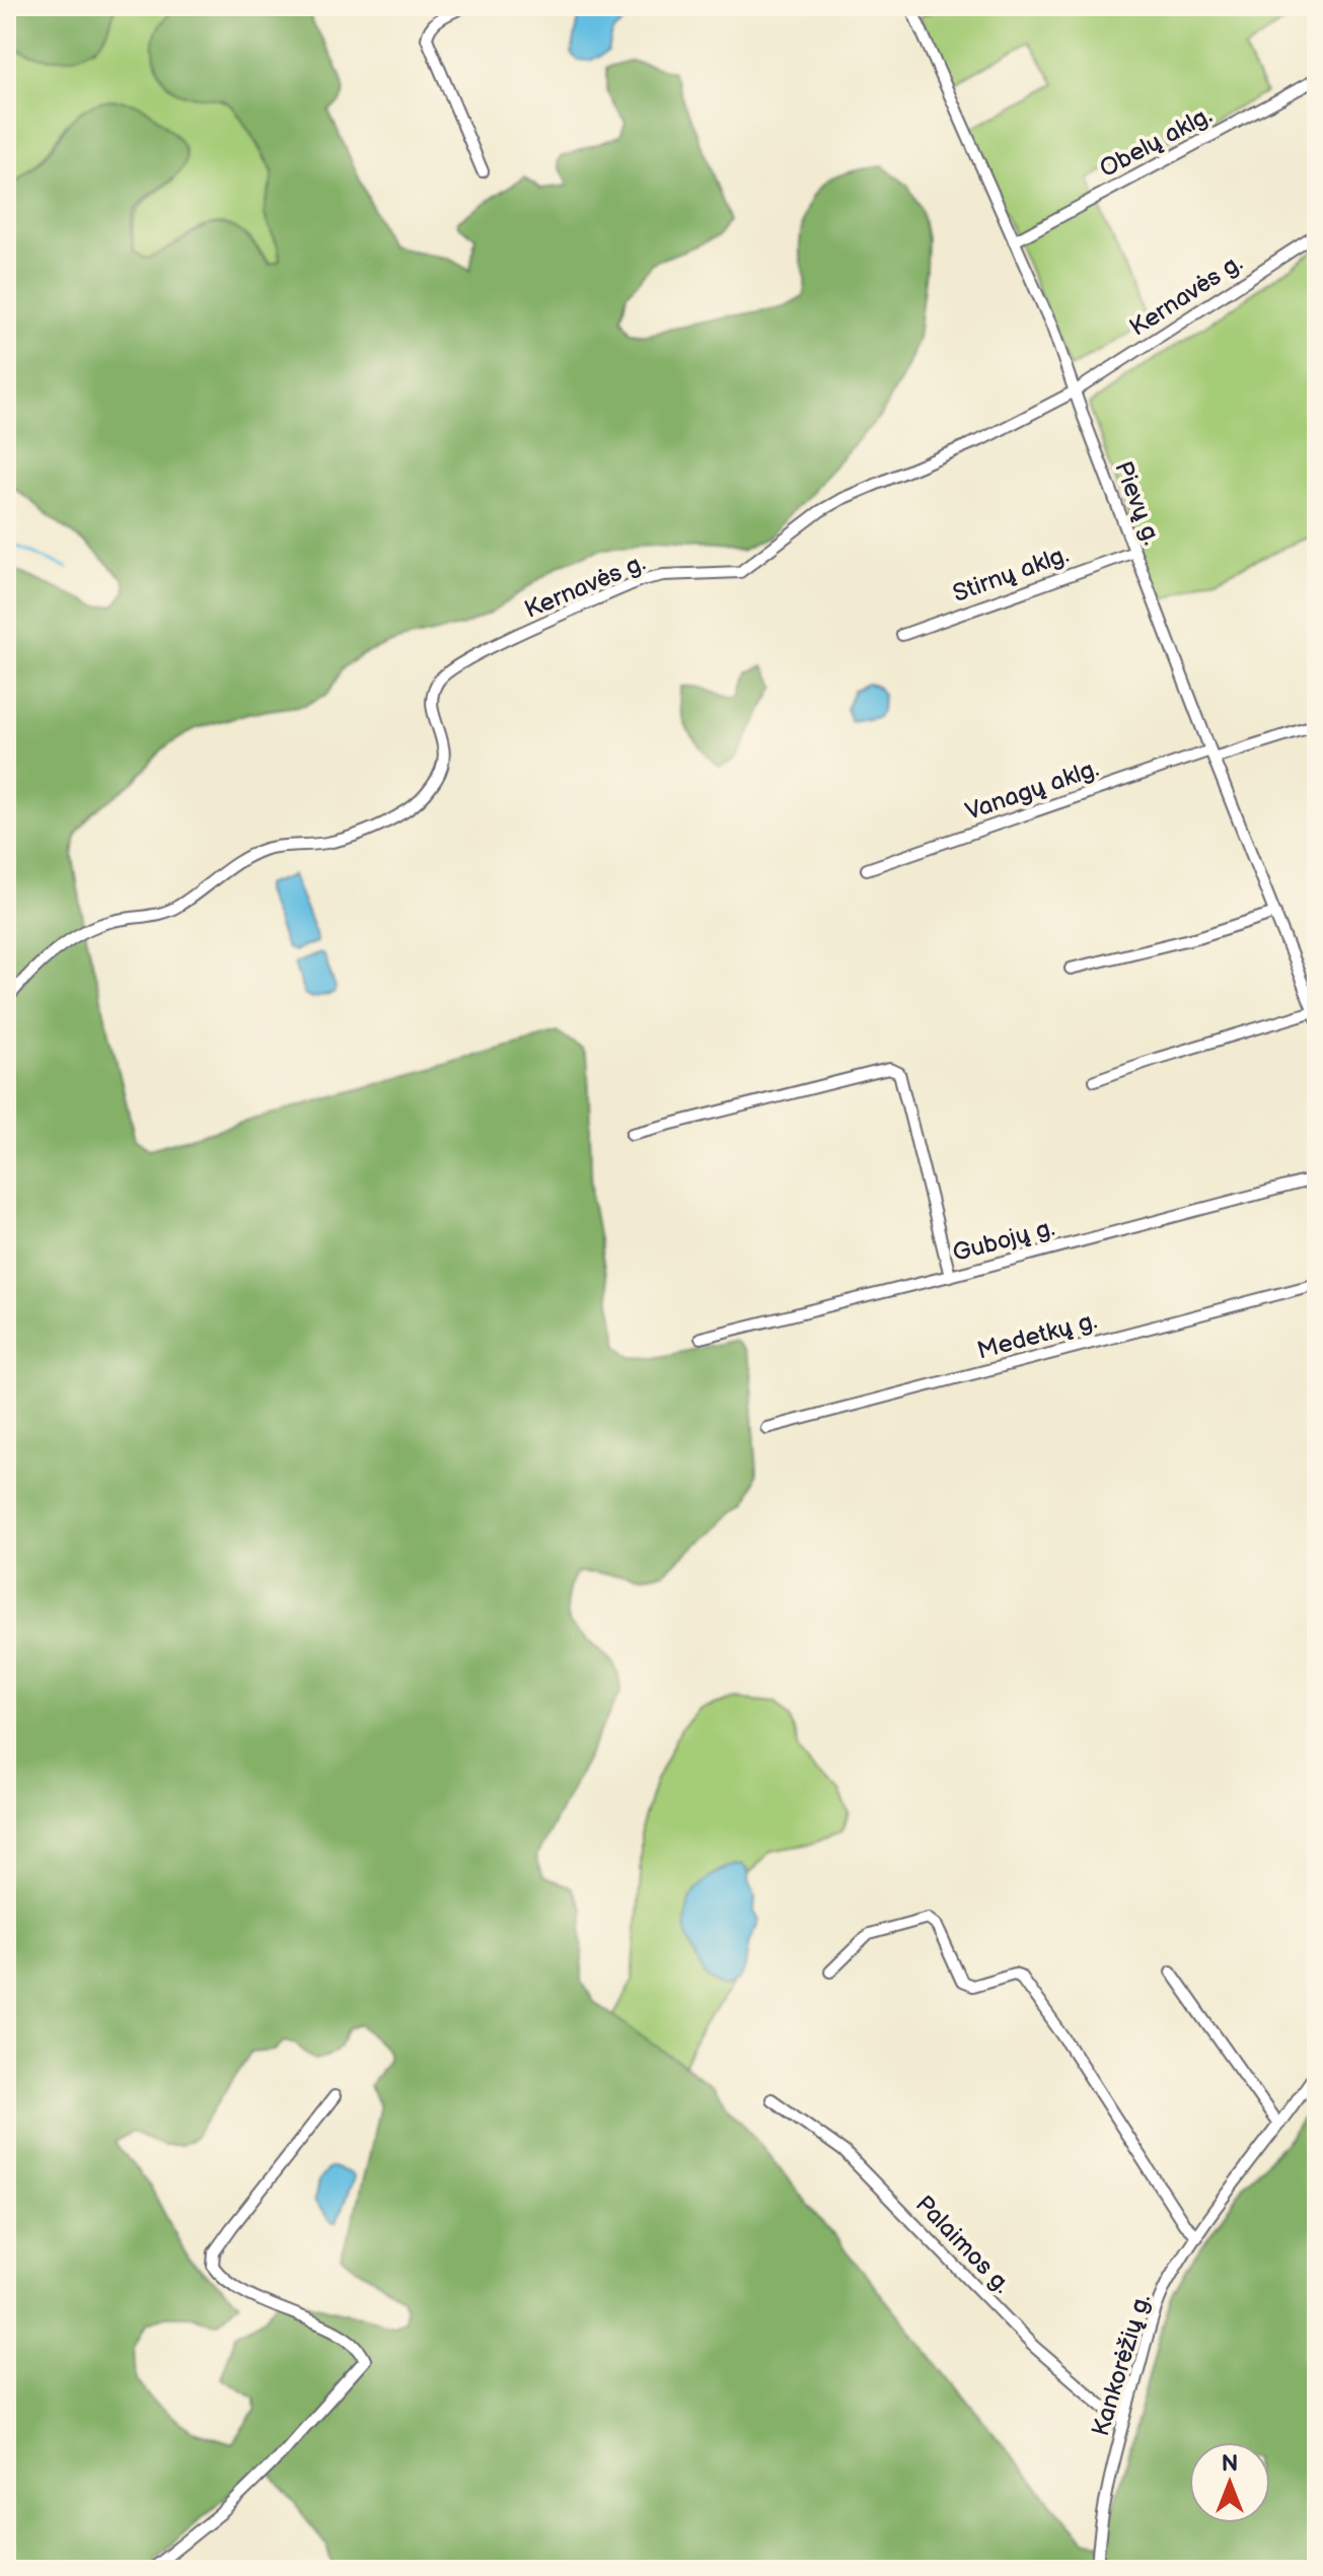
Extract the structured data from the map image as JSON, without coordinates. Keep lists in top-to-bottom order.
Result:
{
  "streets": {
    "street": [
      "Obelų aklg.",
      "Kernavės g.",
      "Pievų g.",
      "Stirnų aklg.",
      "Vanagų aklg.",
      "Gubojų g.",
      "Medetkų g.",
      "Palaimos g.",
      "Kankorėžių g."
    ]
  },
  "crossings": [
    ["Obelų aklg.", "Pievų g."],
    ["Kernavės g.", "Pievų g."],
    ["Pievų g.", "Stirnų aklg."],
    ["Pievų g.", "Vanagų aklg."],
    ["Palaimos g.", "Kankorėžių g."]
  ],
  "north": "top"
}
